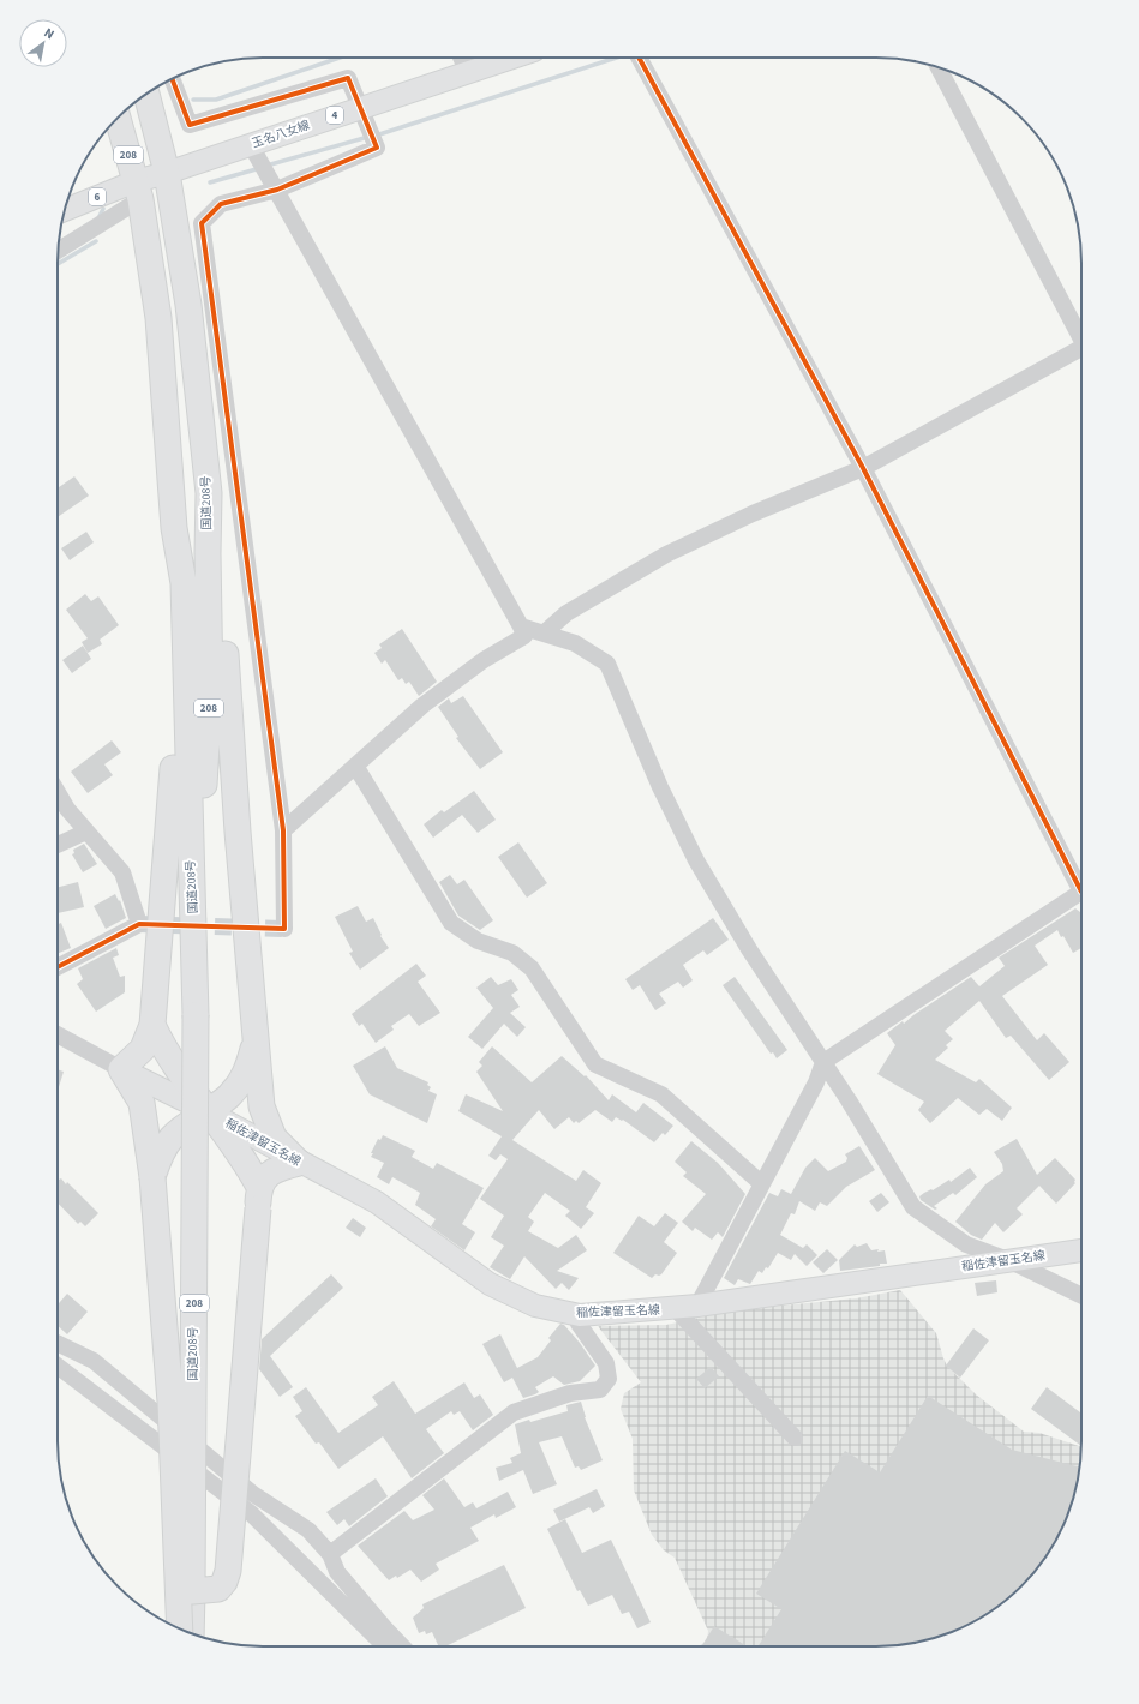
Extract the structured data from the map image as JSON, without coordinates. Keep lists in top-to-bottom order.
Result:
{
  "streets": {
    "highway": ["208", "国道208号"],
    "main road": [
      "4",
      "玉名八女線",
      "6",
      "稲佐津留玉名線"
    ]
  },
  "crossings": [
    ["玉名八女線", "6"],
    ["玉名八女線", "国道208号"],
    ["6", "国道208号"]
  ],
  "north": "top right"
}
